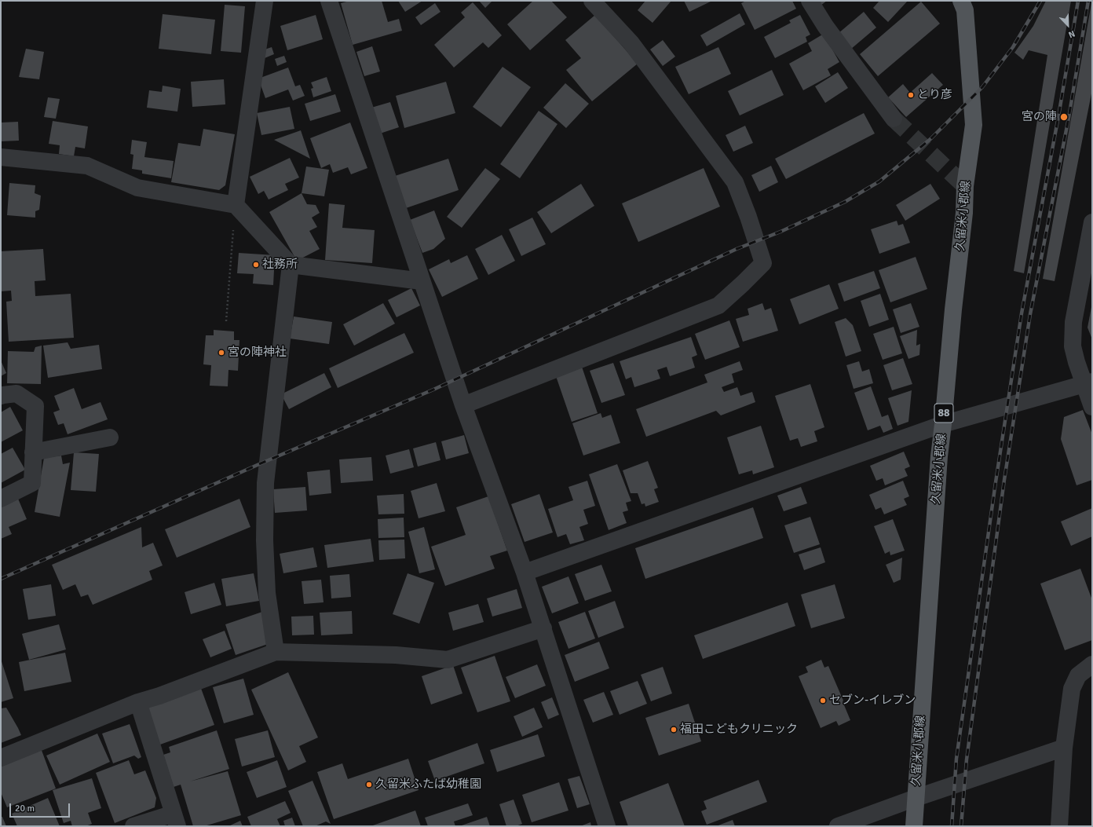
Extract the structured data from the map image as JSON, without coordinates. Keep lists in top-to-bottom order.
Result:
{
  "streets": {
    "main road": ["久留米小郡線", "88"]
  },
  "places": [
    "とり彦",
    "宮の陣",
    "社務所",
    "宮の陣神社",
    "セブン-イレブン",
    "福田こどもクリニック",
    "久留米ふたば幼稚園"
  ],
  "scale_bar": "20 m",
  "north": "bottom right"
}
